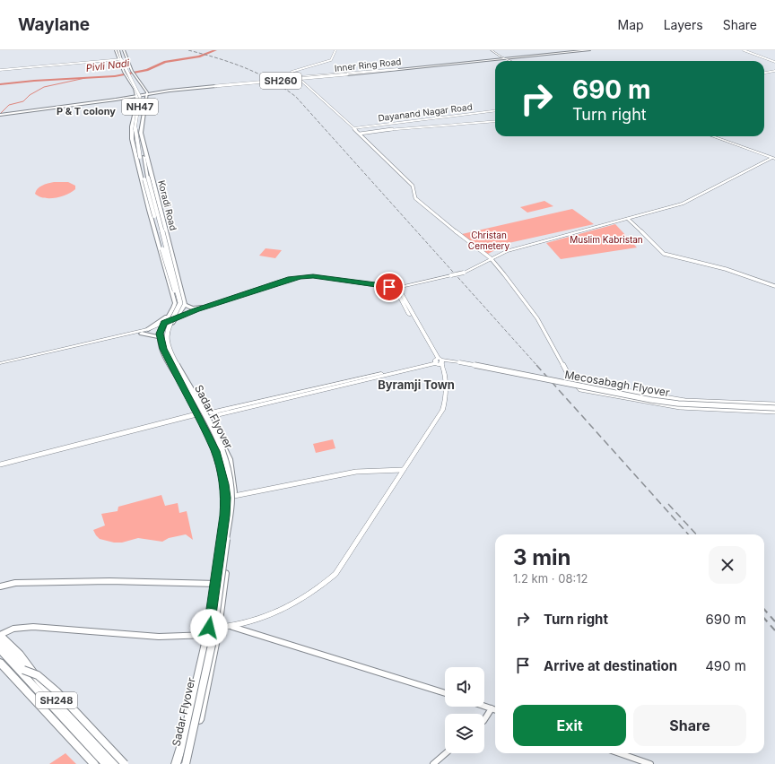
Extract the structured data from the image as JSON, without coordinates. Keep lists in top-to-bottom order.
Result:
{
  "streets": {
    "main road": [
      "Inner Ring Road",
      "SH260",
      "NH47",
      "Koradi Road",
      "Mecosabagh Flyover",
      "Sadar Flyover",
      "SH248"
    ],
    "street": ["Dayanand Nagar Road"]
  },
  "crossings": [
    ["Inner Ring Road", "SH260"],
    ["Inner Ring Road", "Koradi Road"],
    ["SH260", "Koradi Road"],
    ["NH47", "Koradi Road"],
    ["NH47", "Mecosabagh Flyover"],
    ["NH47", "Sadar Flyover"],
    ["Koradi Road", "Sadar Flyover"]
  ],
  "districts": ["P & T colony", "Byramji Town"],
  "water": ["Pivli Nadi"],
  "parks": ["Christan Cemetery", "Muslim Kabristan"],
  "page": {
    "header": "Waylane",
    "nav": ["Map", "Layers", "Share"],
    "turn": ["690 m", "Turn right"],
    "heading": ["3 min", "1.2 km · 08:12"],
    "list": [
      {
        "name": "Turn right",
        "value": "690 m"
      },
      {
        "name": "Arrive at destination",
        "value": "490 m"
      }
    ],
    "buttons": ["Exit", "Share"]
  }
}
